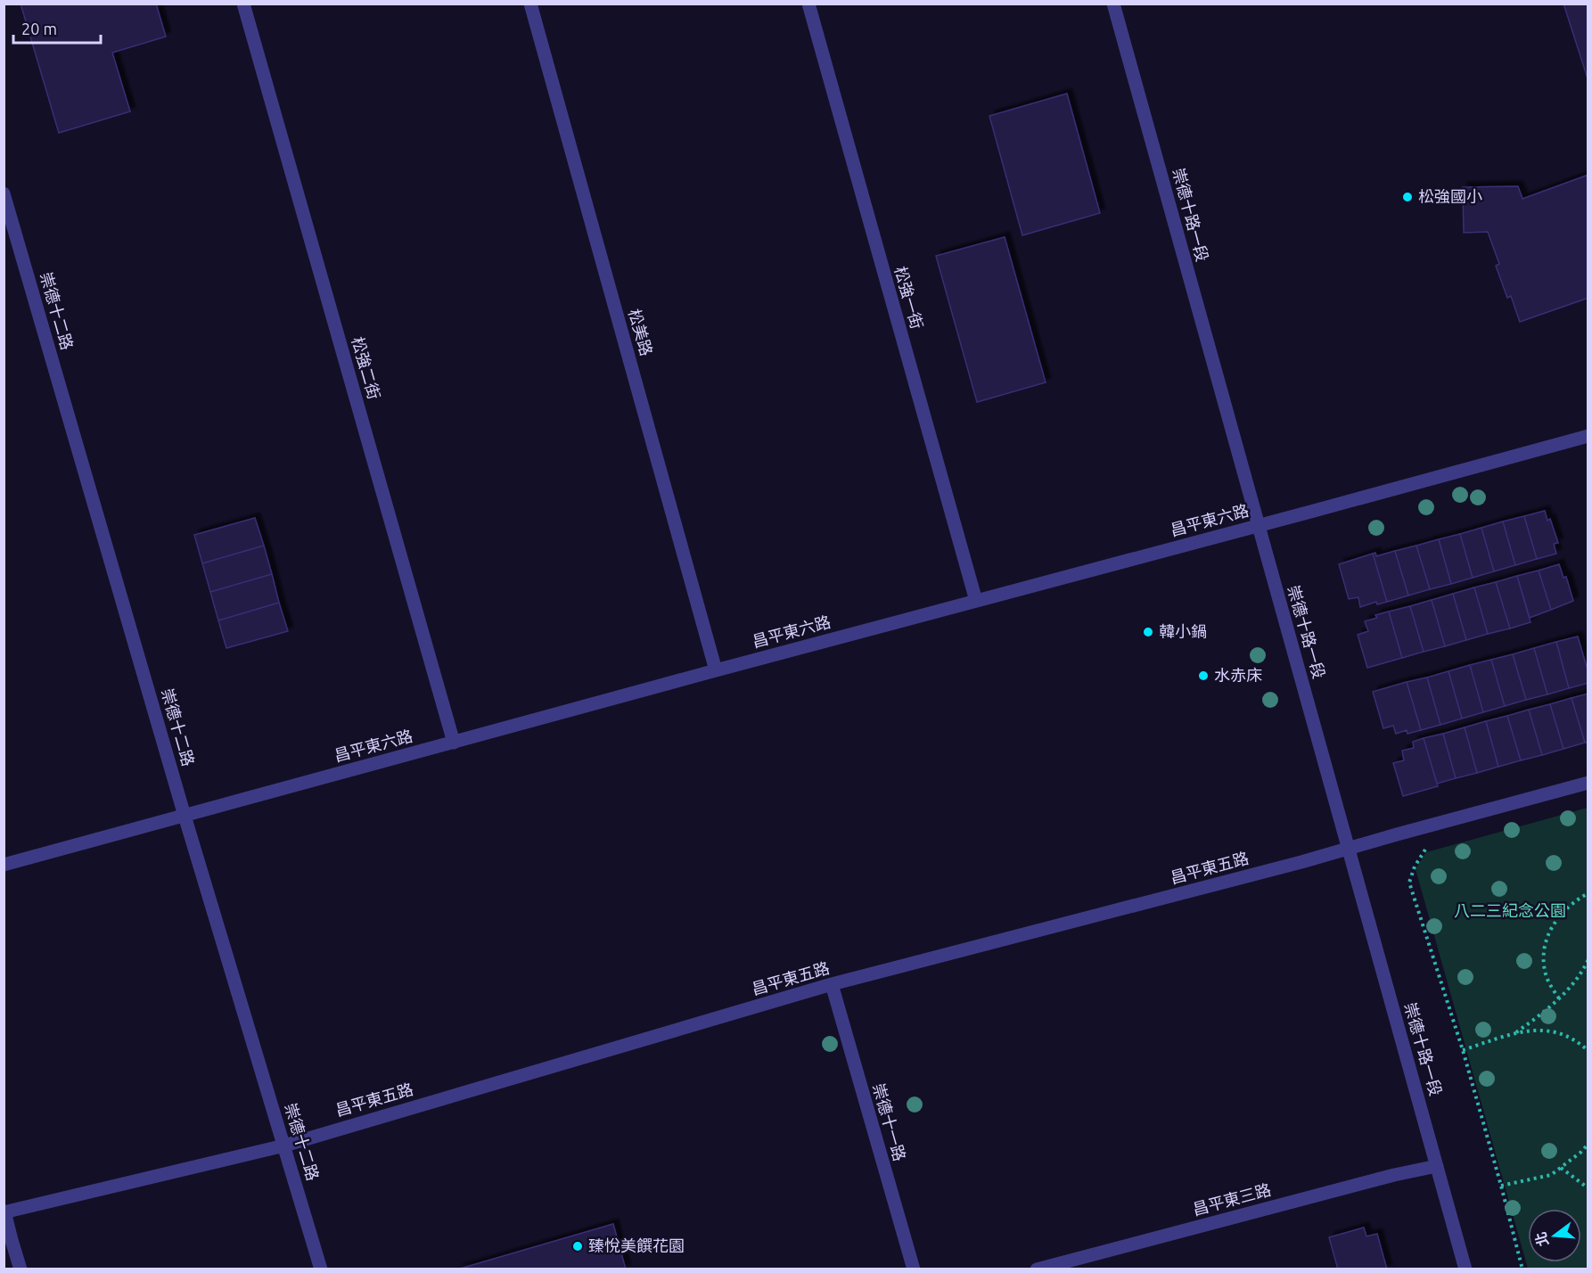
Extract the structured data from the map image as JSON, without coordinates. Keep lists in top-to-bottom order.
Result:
{
  "streets": {
    "street": [
      "崇德十路一段",
      "松強一街",
      "崇德十二路",
      "松美路",
      "松強二街",
      "昌平東六路",
      "昌平東五路",
      "崇德十一路",
      "昌平東三路"
    ]
  },
  "crossings": [
    ["崇德十路一段", "昌平東六路"],
    ["崇德十路一段", "昌平東五路"],
    ["崇德十路一段", "昌平東三路"],
    ["松強一街", "昌平東六路"],
    ["崇德十二路", "昌平東六路"],
    ["崇德十二路", "昌平東五路"],
    ["松美路", "昌平東六路"],
    ["松強二街", "昌平東六路"],
    ["昌平東五路", "崇德十一路"]
  ],
  "parks": ["八二三紀念公園"],
  "places": [
    "松強國小",
    "韓小鍋",
    "水赤床",
    "臻悅美饌花園"
  ],
  "scale_bar": "20 m",
  "north": "left"
}
